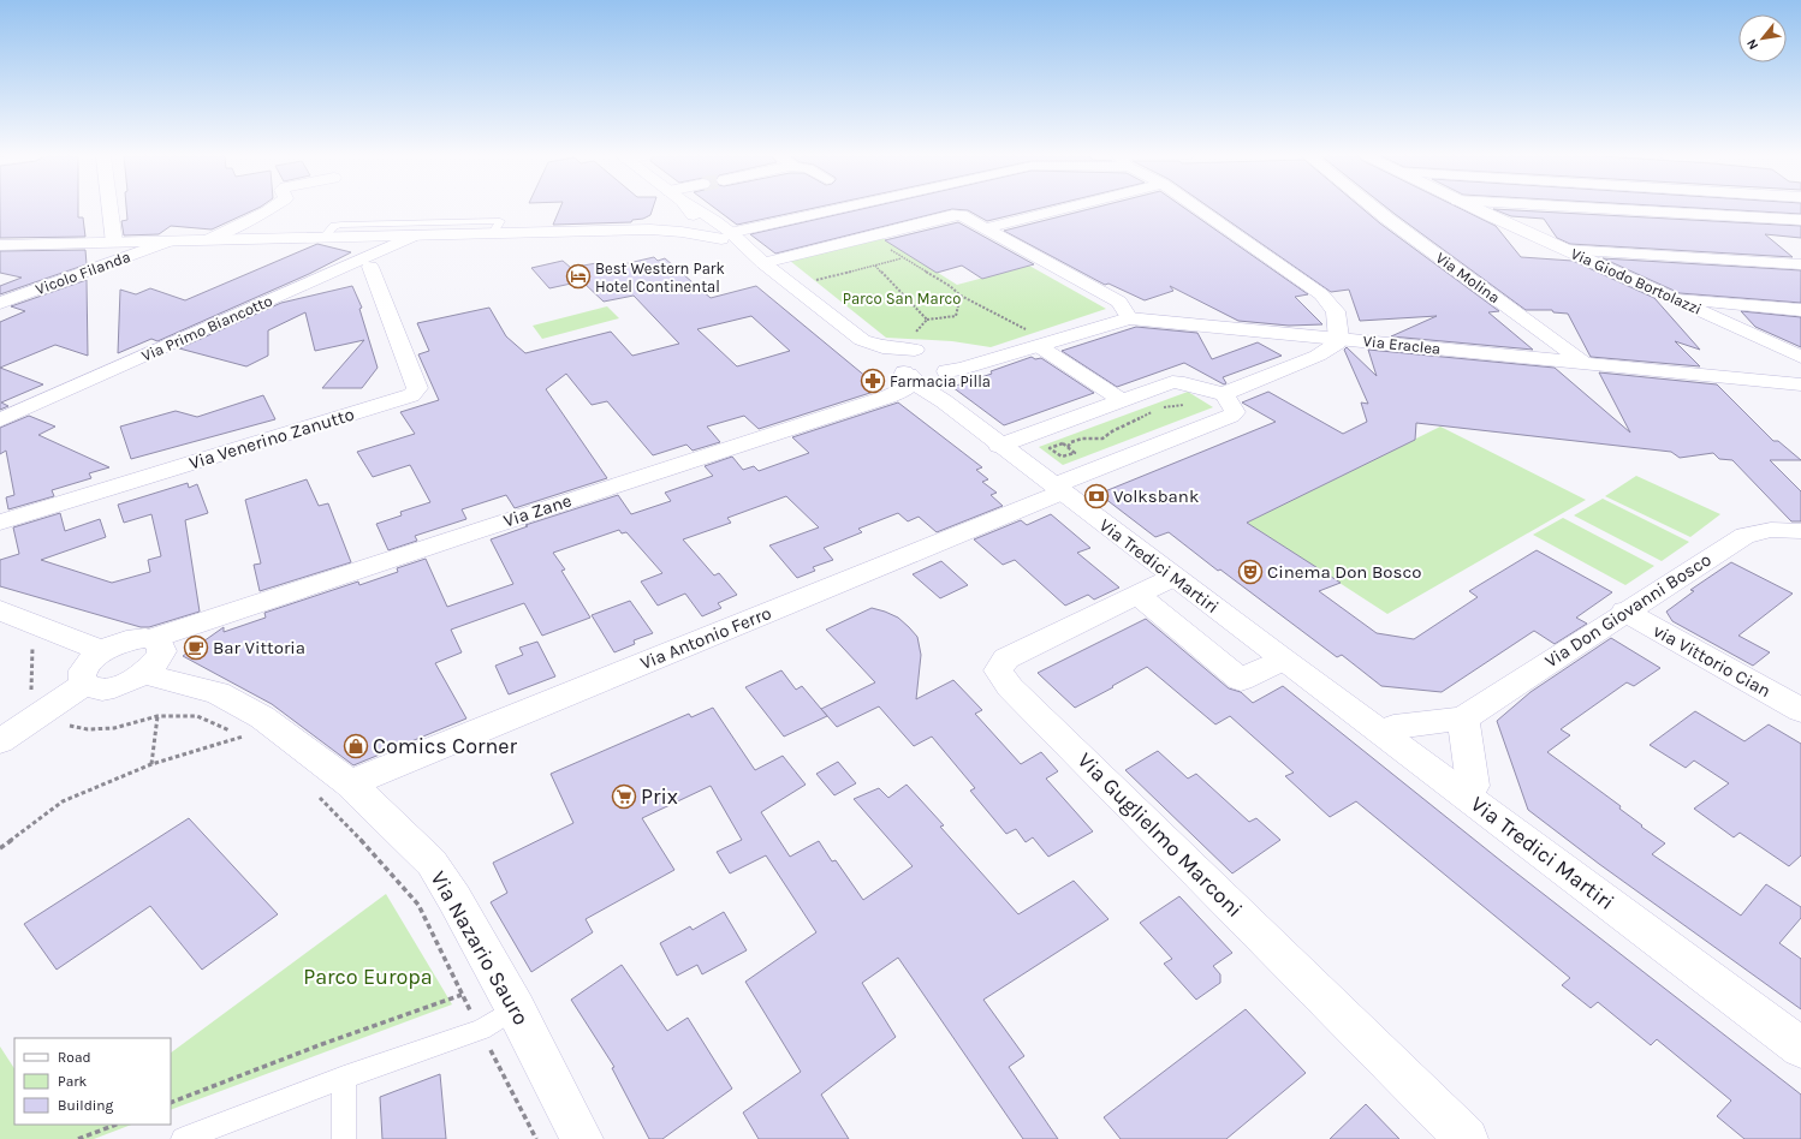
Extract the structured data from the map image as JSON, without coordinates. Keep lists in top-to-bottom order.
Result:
{
  "streets": {
    "street": [
      "Vicolo Filanda",
      "Via Molina",
      "Via Giodo Bortolazzi",
      "Via Primo Biancotto",
      "Via Eraclea",
      "Via Venerino Zanutto",
      "Via Zane",
      "Via Tredici Martiri",
      "Via Don Giovanni Bosco",
      "Via Antonio Ferro",
      "via Vittorio Cian",
      "Via Guglielmo Marconi",
      "Via Nazario Sauro"
    ]
  },
  "crossings": [
    ["Via Molina", "Via Eraclea"],
    ["Via Eraclea", "Via Tredici Martiri"],
    ["Via Zane", "Via Tredici Martiri"],
    ["Via Tredici Martiri", "Via Don Giovanni Bosco"],
    ["Via Tredici Martiri", "Via Antonio Ferro"],
    ["Via Tredici Martiri", "Via Guglielmo Marconi"],
    ["Via Don Giovanni Bosco", "via Vittorio Cian"],
    ["Via Antonio Ferro", "Via Nazario Sauro"]
  ],
  "parks": ["Parco San Marco", "Parco Europa"],
  "places": {
    "hotel": ["Best Western Park Hotel Continental"],
    "pharmacy": ["Farmacia Pilla"],
    "bank": ["Volksbank"],
    "theatre": ["Cinema Don Bosco"],
    "cafe": ["Bar Vittoria"],
    "shop": ["Comics Corner"],
    "supermarket": ["Prix"]
  },
  "legend": ["Road", "Park", "Building"],
  "north": "bottom left"
}
